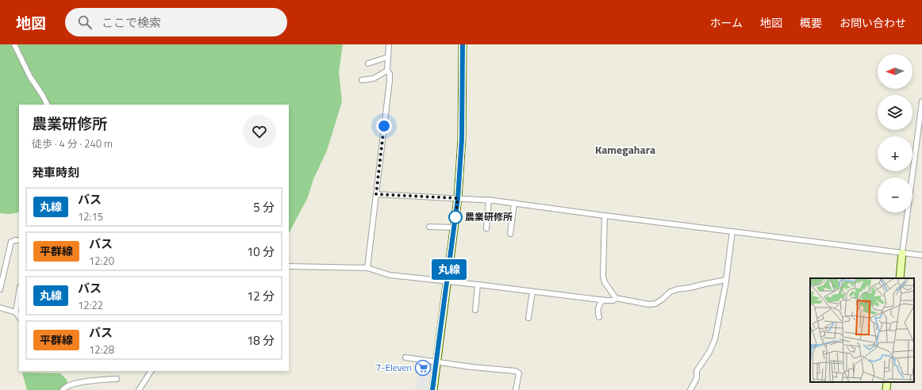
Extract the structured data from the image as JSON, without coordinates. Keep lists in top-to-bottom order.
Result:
{
  "districts": ["Kamegahara"],
  "places": {
    "other": ["農業研修所"],
    "supermarket": ["7-Eleven"]
  },
  "lines": ["bus line 丸線"],
  "north": "left",
  "page": {
    "header": "地図",
    "search": "ここで検索",
    "nav": [
      "ホーム",
      "地図",
      "概要",
      "お問い合わせ"
    ],
    "on_map": "丸線",
    "map_buttons": ["+", "−"],
    "heading": [
      ["農業研修所", "徒歩 · 4 分 · 240 m"],
      "発車時刻"
    ],
    "list": [
      {
        "mark": "丸線",
        "name": "バス",
        "note": "12:15",
        "value": "5 分"
      },
      {
        "mark": "平群線",
        "name": "バス",
        "note": "12:20",
        "value": "10 分"
      },
      {
        "mark": "丸線",
        "name": "バス",
        "note": "12:22",
        "value": "12 分"
      },
      {
        "mark": "平群線",
        "name": "バス",
        "note": "12:28",
        "value": "18 分"
      }
    ]
  }
}
